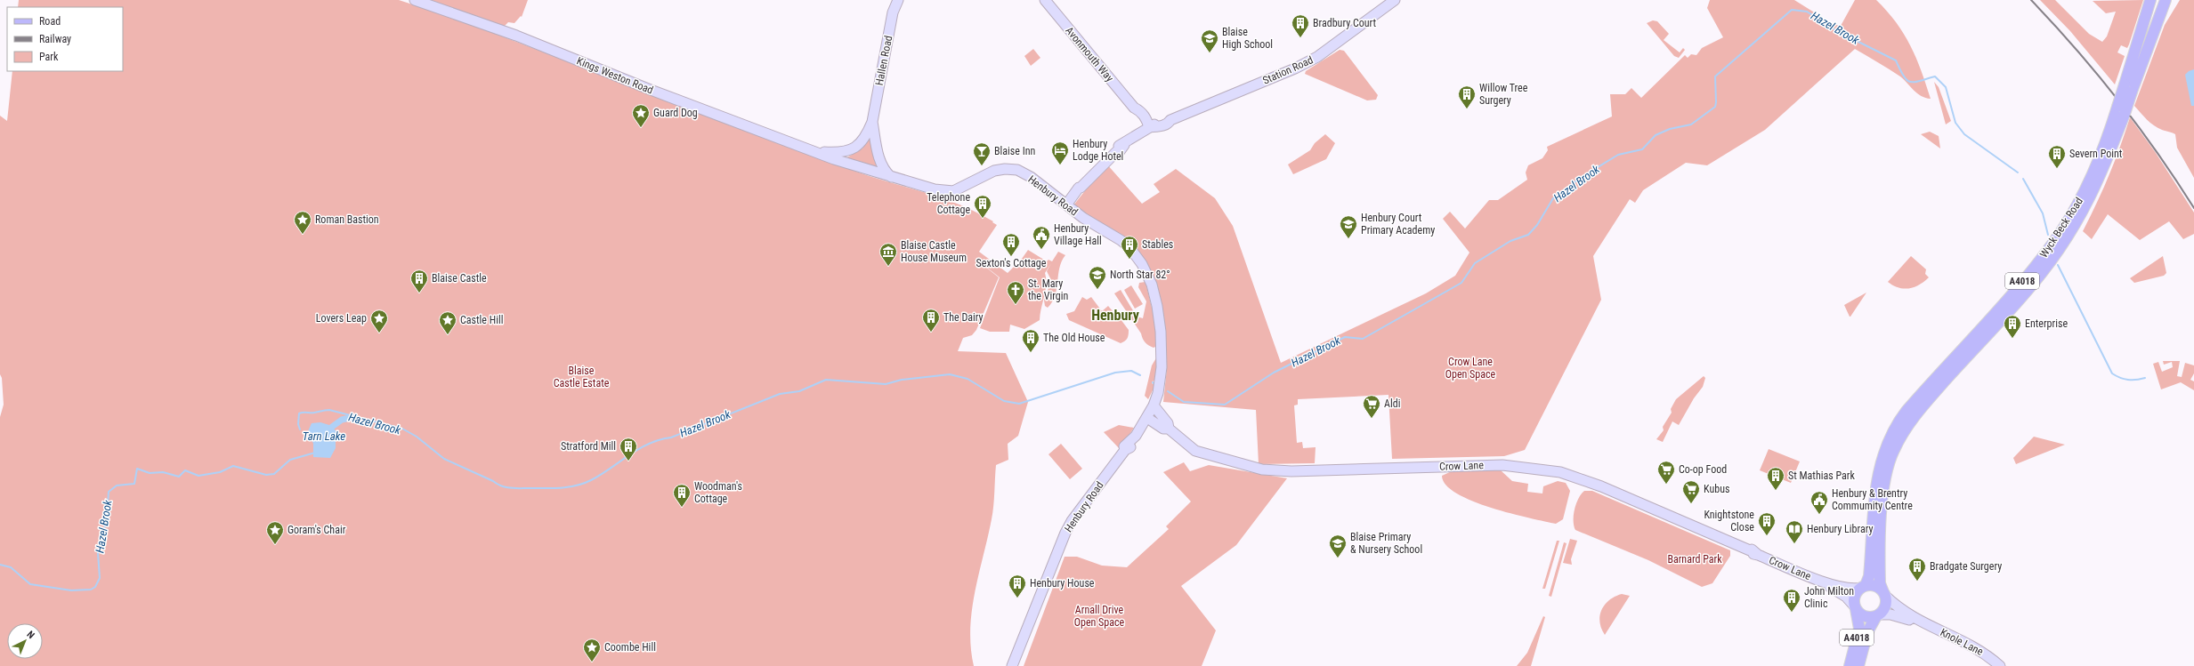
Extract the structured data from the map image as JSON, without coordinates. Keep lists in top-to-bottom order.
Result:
{
  "streets": {
    "main road": [
      "Avonmouth Way",
      "Hallen Road",
      "Station Road",
      "Kings Weston Road",
      "Henbury Road",
      "Wyck Beck Road",
      "A4018",
      "Crow Lane",
      "Knole Lane"
    ]
  },
  "crossings": [
    ["Avonmouth Way", "Station Road"],
    ["Hallen Road", "Kings Weston Road"],
    ["Hallen Road", "Henbury Road"],
    ["Station Road", "Henbury Road"],
    ["Kings Weston Road", "Henbury Road"],
    ["Henbury Road", "Crow Lane"],
    ["Wyck Beck Road", "A4018"],
    ["Wyck Beck Road", "Crow Lane"],
    ["Wyck Beck Road", "Knole Lane"],
    ["A4018", "Crow Lane"],
    ["A4018", "Knole Lane"],
    ["Crow Lane", "Knole Lane"]
  ],
  "districts": ["Henbury"],
  "water": ["Hazel Brook", "Tarn Lake"],
  "parks": [
    "Crow Lane Open Space",
    "Blaise Castle Estate",
    "Barnard Park",
    "Arnall Drive Open Space"
  ],
  "places": {
    "building": [
      "Bradbury Court",
      "Willow Tree Surgery",
      "Severn Point",
      "Telephone Cottage",
      "Sexton's Cottage",
      "Stables",
      "Blaise Castle",
      "The Dairy",
      "Enterprise",
      "The Old House",
      "Stratford Mill",
      "St Mathias Park",
      "Woodman's Cottage",
      "Knightstone Close",
      "Bradgate Surgery",
      "Henbury House",
      "John Milton Clinic"
    ],
    "school or university": [
      "Blaise High School",
      "Henbury Court Primary Academy",
      "North Star 82°",
      "Blaise Primary & Nursery School"
    ],
    "place": [
      "Guard Dog",
      "Roman Bastion",
      "Lovers Leap",
      "Castle Hill",
      "Goram's Chair",
      "Coombe Hill"
    ],
    "hotel": ["Henbury Lodge Hotel"],
    "bar": ["Blaise Inn"],
    "public building": ["Henbury Village Hall", "Henbury & Brentry Commumity Centre"],
    "museum": ["Blaise Castle House Museum"],
    "church": ["St. Mary the Virgin"],
    "supermarket": ["Aldi", "Co-op Food", "Kubus"],
    "library": ["Henbury Library"]
  },
  "legend": ["Road", "Railway", "Park"],
  "north": "top right"
}
